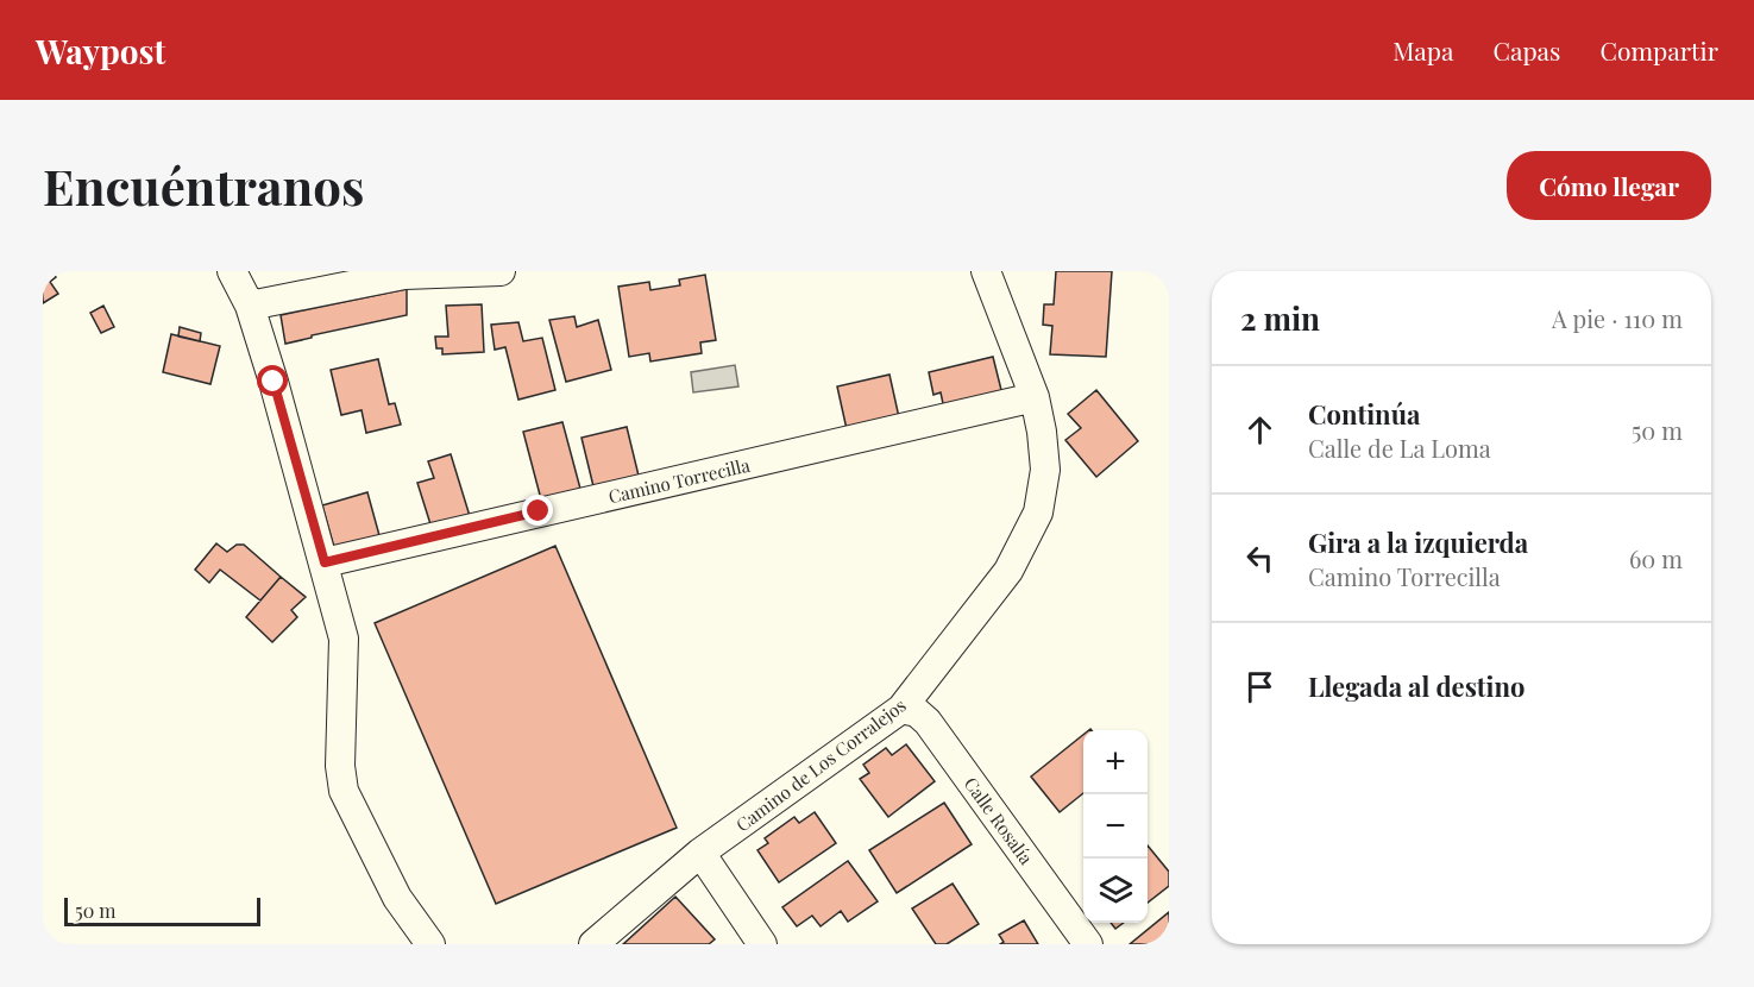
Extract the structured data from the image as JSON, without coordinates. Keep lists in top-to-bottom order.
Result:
{
  "streets": {
    "street": ["Camino Torrecilla", "Camino de Los Corralejos", "Calle Rosalía"]
  },
  "crossings": [
    ["Camino Torrecilla", "Camino de Los Corralejos"],
    ["Camino de Los Corralejos", "Calle Rosalía"]
  ],
  "scale_bar": "50 m",
  "page": {
    "header": "Waypost",
    "nav": ["Mapa", "Capas", "Compartir"],
    "buttons": "Cómo llegar",
    "title": "Encuéntranos",
    "heading": ["2 min", "A pie · 110 m"],
    "list": [
      ["Continúa", "Calle de La Loma", "50 m"],
      ["Gira a la izquierda", "Camino Torrecilla", "60 m"],
      "Llegada al destino"
    ],
    "map_buttons": ["+", "−"],
    "scale": "50 m"
  }
}
